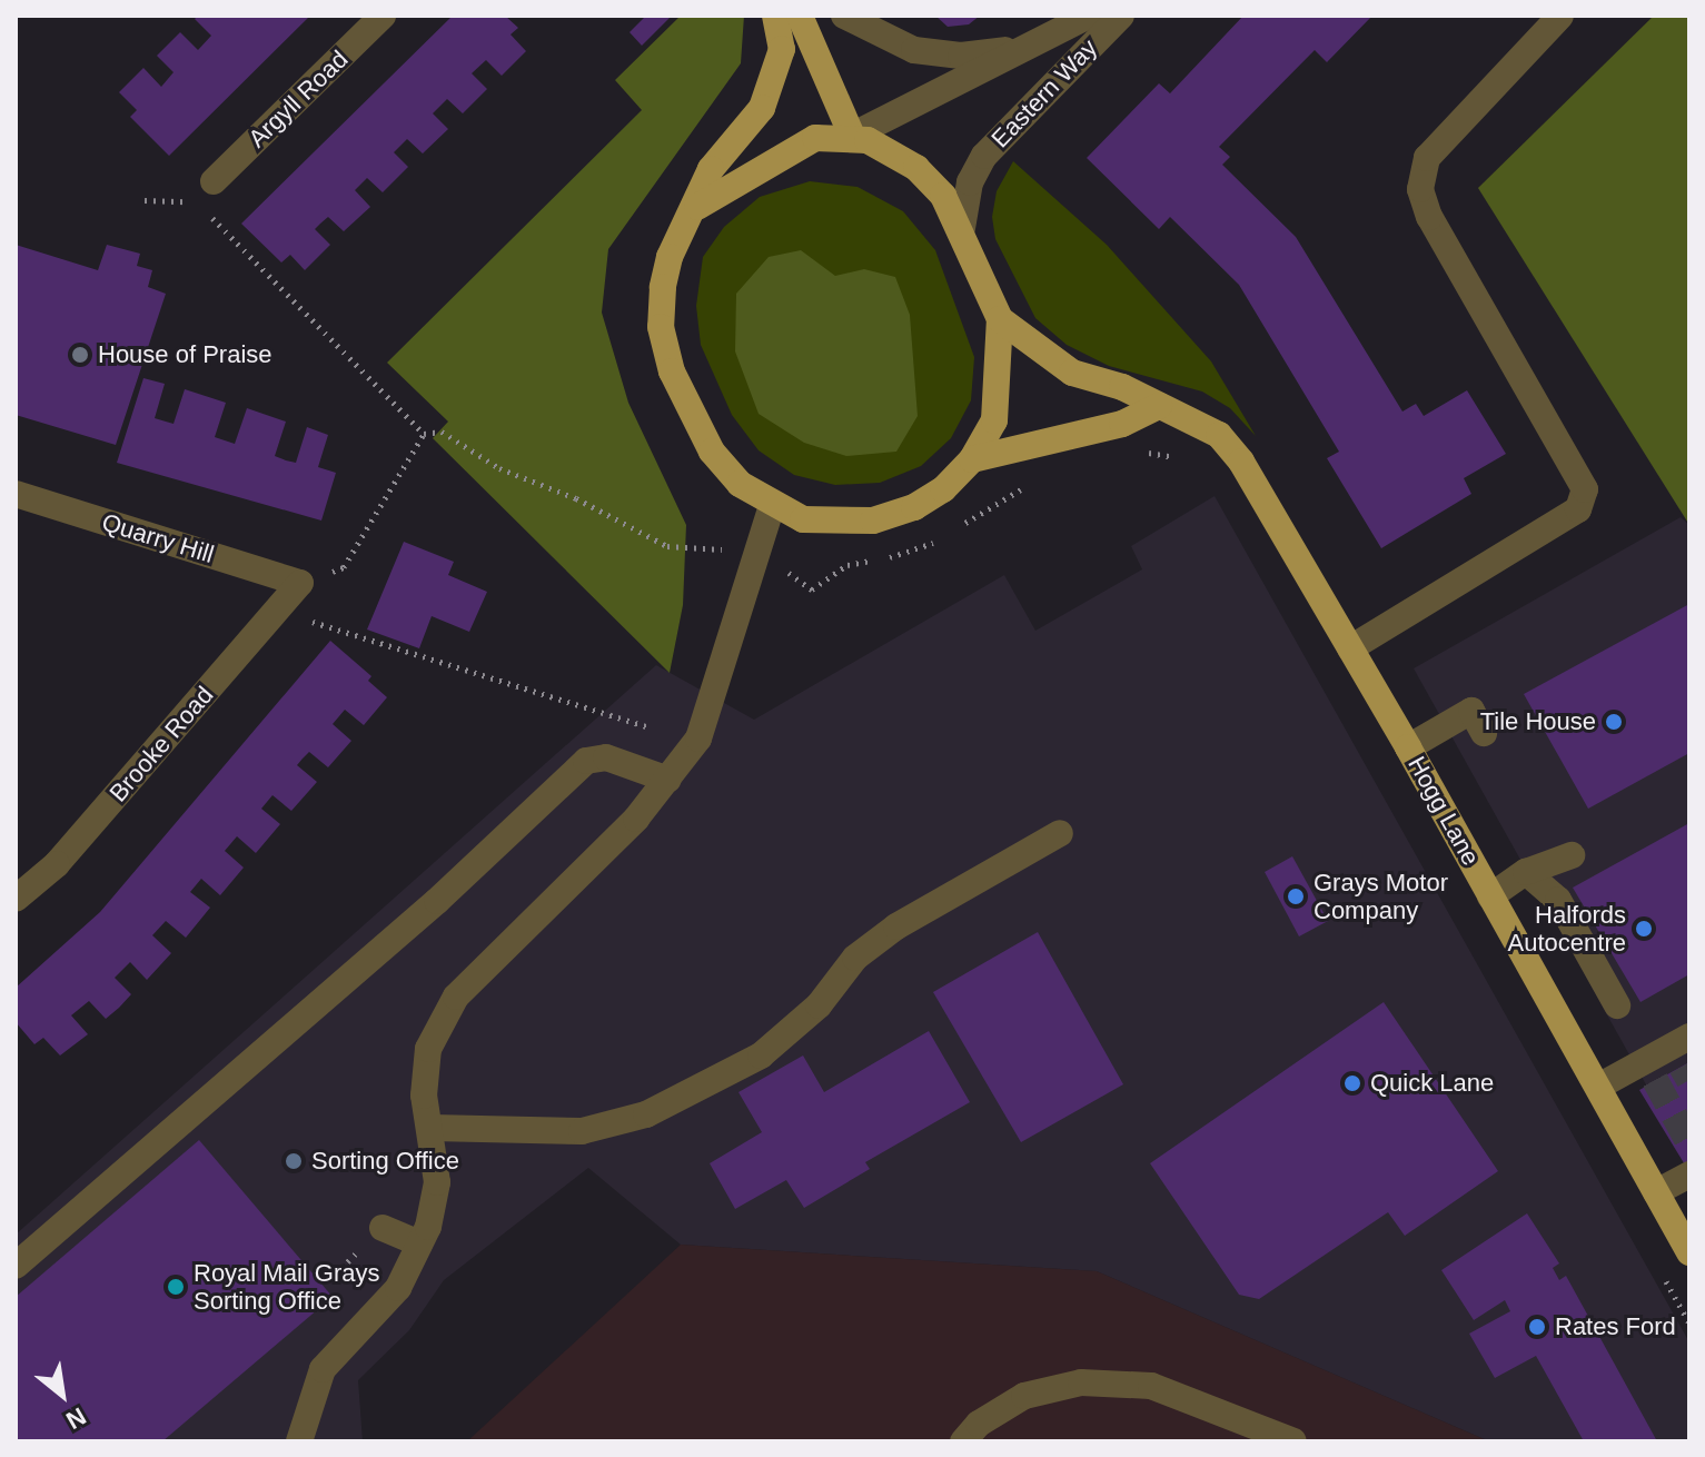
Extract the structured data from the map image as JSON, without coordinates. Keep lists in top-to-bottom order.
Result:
{
  "streets": {
    "main road": ["Hogg Lane"],
    "street": [
      "Eastern Way",
      "Argyll Road",
      "Quarry Hill",
      "Brooke Road"
    ]
  },
  "crossings": [
    ["Quarry Hill", "Brooke Road"]
  ],
  "places": [
    "House of Praise",
    "Tile House",
    "Grays Motor Company",
    "Halfords Autocentre",
    "Quick Lane",
    "Sorting Office",
    "Royal Mail Grays Sorting Office",
    "Rates Ford"
  ],
  "north": "bottom right"
}
